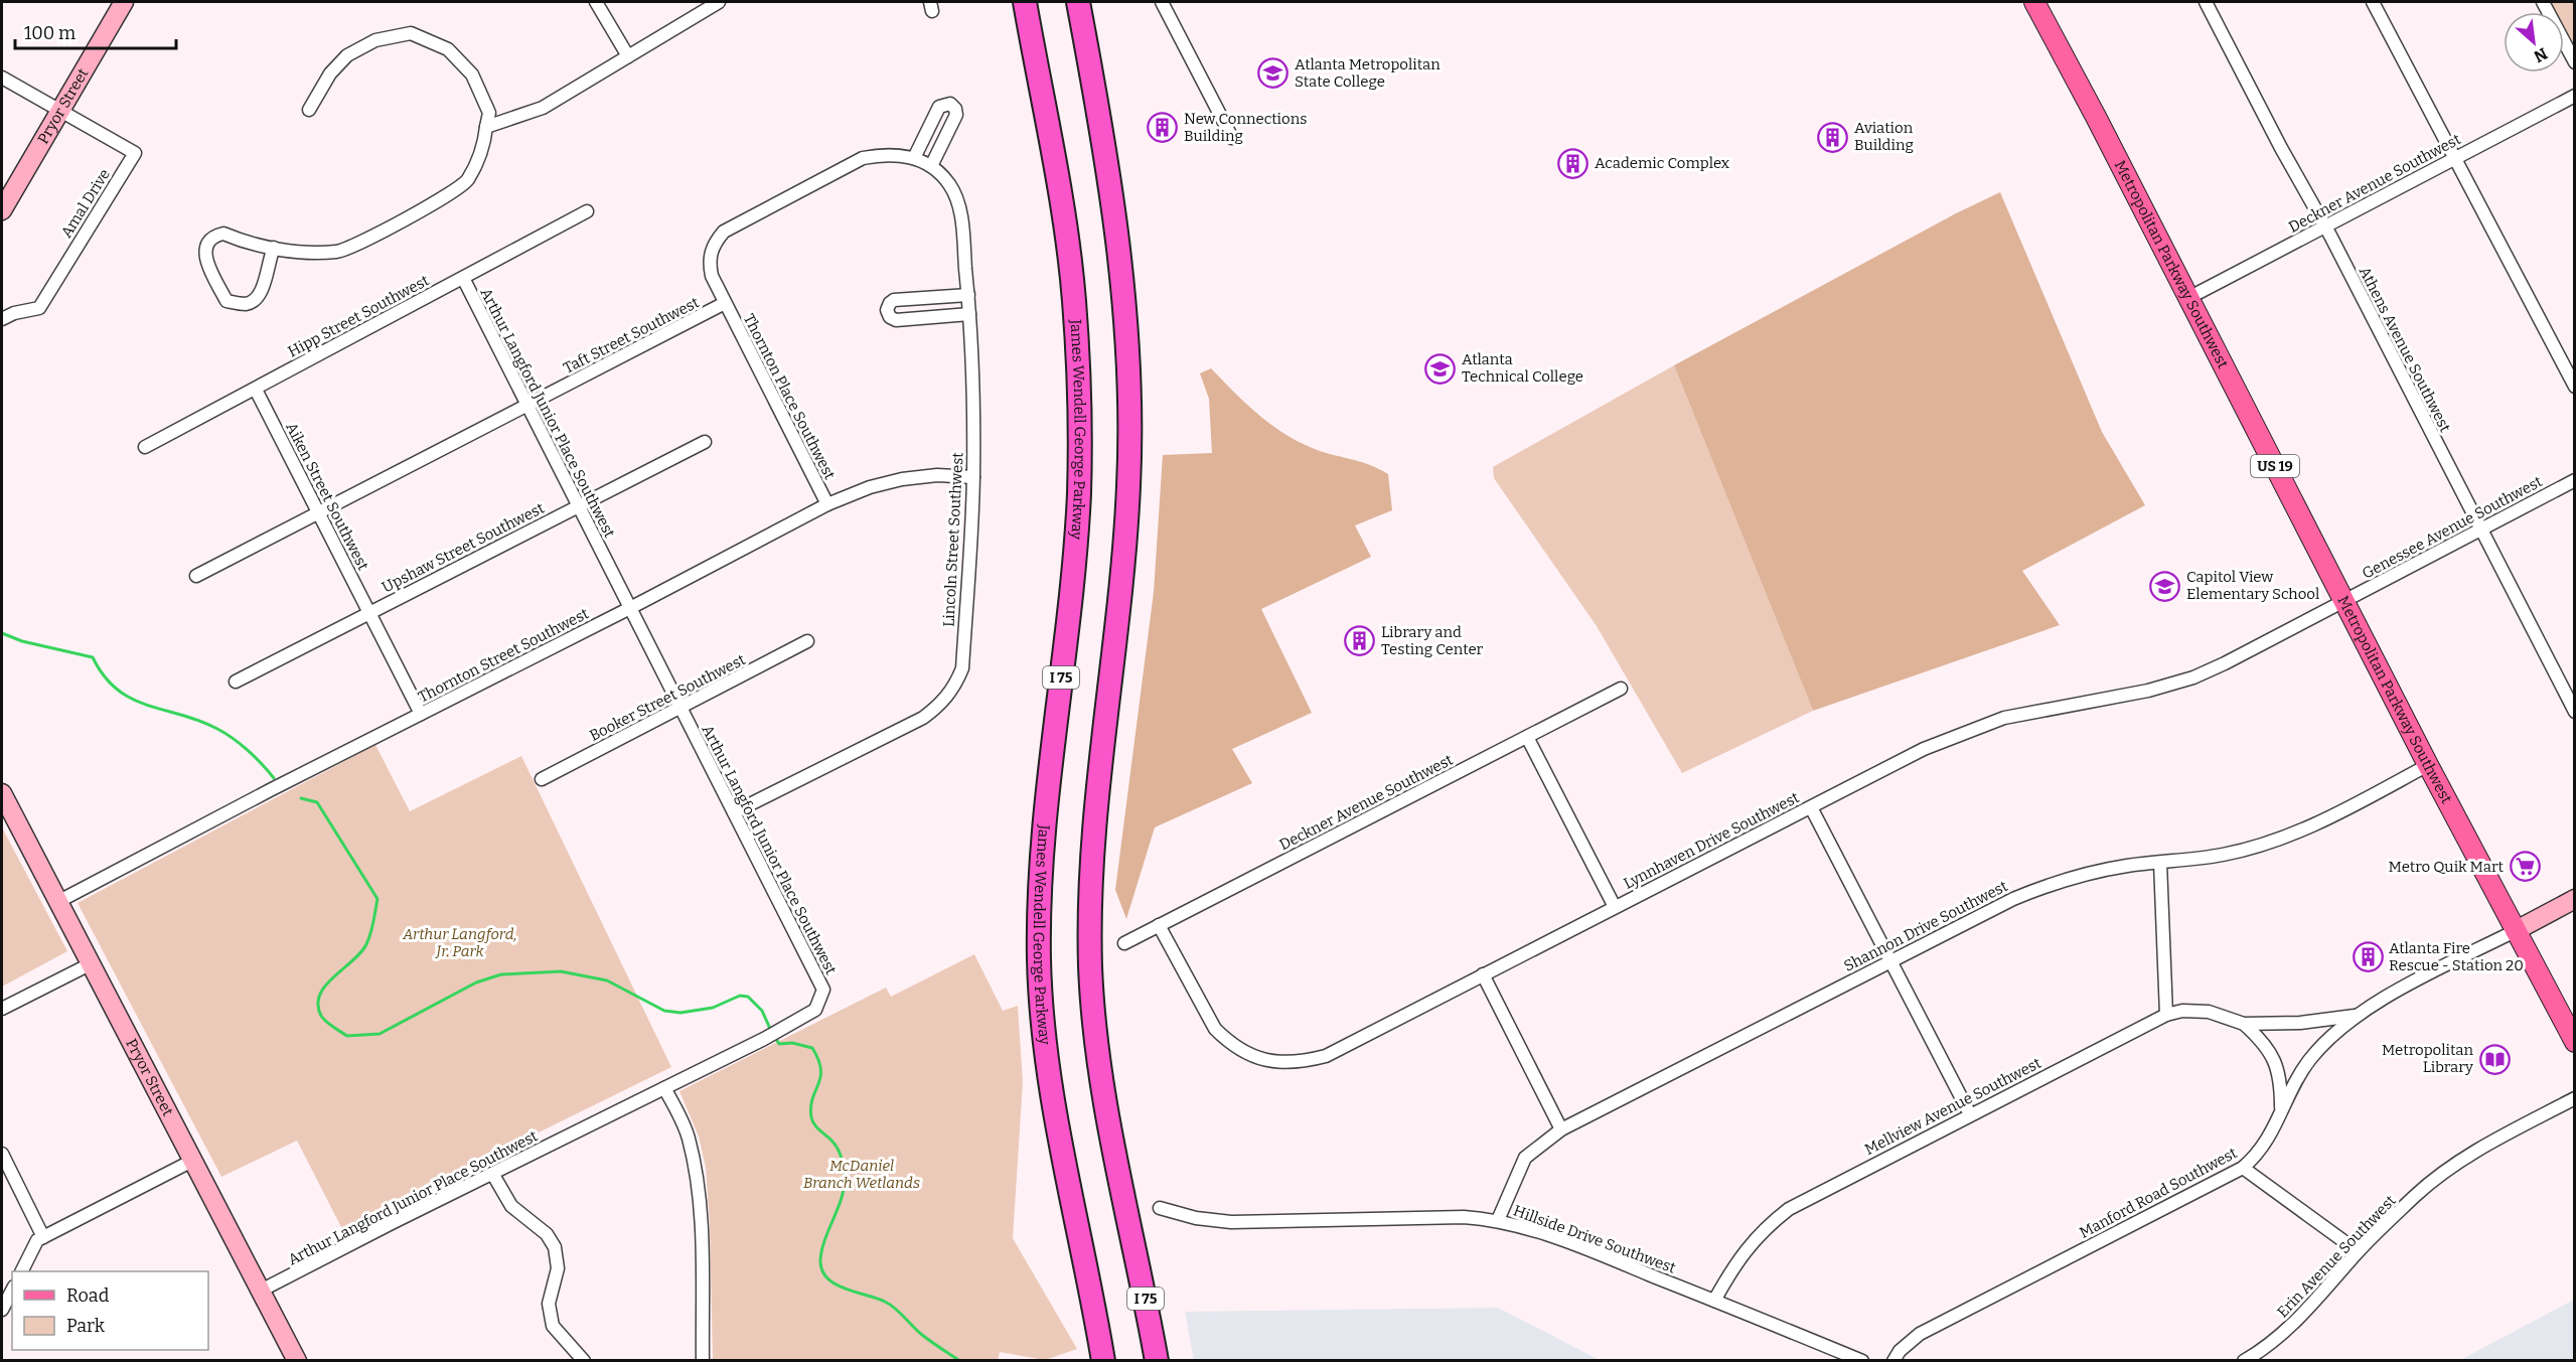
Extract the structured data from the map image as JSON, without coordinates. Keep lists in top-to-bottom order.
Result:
{
  "streets": {
    "highway": ["James Wendell George Parkway", "I 75"],
    "main road": ["Pryor Street", "Metropolitan Parkway Southwest", "US 19"],
    "street": [
      "Deckner Avenue Southwest",
      "Amal Drive",
      "Hipp Street Southwest",
      "Taft Street Southwest",
      "Athens Avenue Southwest",
      "Thornton Place Southwest",
      "Arthur Langford Junior Place Southwest",
      "Aiken Street Southwest",
      "Genessee Avenue Southwest",
      "Lincoln Street Southwest",
      "Upshaw Street Southwest",
      "Thornton Street Southwest",
      "Booker Street Southwest",
      "Lynnhaven Drive Southwest",
      "Shannon Drive Southwest",
      "Mellview Avenue Southwest",
      "Manford Road Southwest",
      "Hillside Drive Southwest",
      "Erin Avenue Southwest"
    ]
  },
  "crossings": [
    ["Pryor Street", "Amal Drive"],
    ["Pryor Street", "Arthur Langford Junior Place Southwest"],
    ["Pryor Street", "Thornton Street Southwest"],
    ["Deckner Avenue Southwest", "Metropolitan Parkway Southwest"],
    ["Deckner Avenue Southwest", "Athens Avenue Southwest"],
    ["Deckner Avenue Southwest", "Lynnhaven Drive Southwest"],
    ["Metropolitan Parkway Southwest", "Genessee Avenue Southwest"],
    ["Metropolitan Parkway Southwest", "Lynnhaven Drive Southwest"],
    ["Metropolitan Parkway Southwest", "Shannon Drive Southwest"],
    ["Metropolitan Parkway Southwest", "Manford Road Southwest"],
    ["Hipp Street Southwest", "Arthur Langford Junior Place Southwest"],
    ["Hipp Street Southwest", "Aiken Street Southwest"],
    ["Taft Street Southwest", "Thornton Place Southwest"],
    ["Taft Street Southwest", "Arthur Langford Junior Place Southwest"],
    ["Taft Street Southwest", "Aiken Street Southwest"],
    ["Athens Avenue Southwest", "Genessee Avenue Southwest"],
    ["Thornton Place Southwest", "Thornton Street Southwest"],
    ["Arthur Langford Junior Place Southwest", "Lincoln Street Southwest"],
    ["Arthur Langford Junior Place Southwest", "Upshaw Street Southwest"],
    ["Arthur Langford Junior Place Southwest", "Thornton Street Southwest"],
    ["Arthur Langford Junior Place Southwest", "Booker Street Southwest"],
    ["Aiken Street Southwest", "Upshaw Street Southwest"],
    ["Aiken Street Southwest", "Thornton Street Southwest"],
    ["Genessee Avenue Southwest", "Lynnhaven Drive Southwest"],
    ["Lincoln Street Southwest", "Thornton Street Southwest"],
    ["Shannon Drive Southwest", "Hillside Drive Southwest"],
    ["Mellview Avenue Southwest", "Manford Road Southwest"],
    ["Mellview Avenue Southwest", "Hillside Drive Southwest"]
  ],
  "parks": ["Arthur Langford, Jr. Park", "McDaniel Branch Wetlands"],
  "places": {
    "school or university": ["Atlanta Metropolitan State College", "Atlanta Technical College", "Capitol View Elementary School"],
    "building": [
      "New Connections Building",
      "Aviation Building",
      "Academic Complex",
      "Library and Testing Center",
      "Atlanta Fire Rescue - Station 20"
    ],
    "supermarket": ["Metro Quik Mart"],
    "library": ["Metropolitan Library"]
  },
  "legend": ["Road", "Park"],
  "scale_bar": "100 m",
  "north": "bottom right"
}
